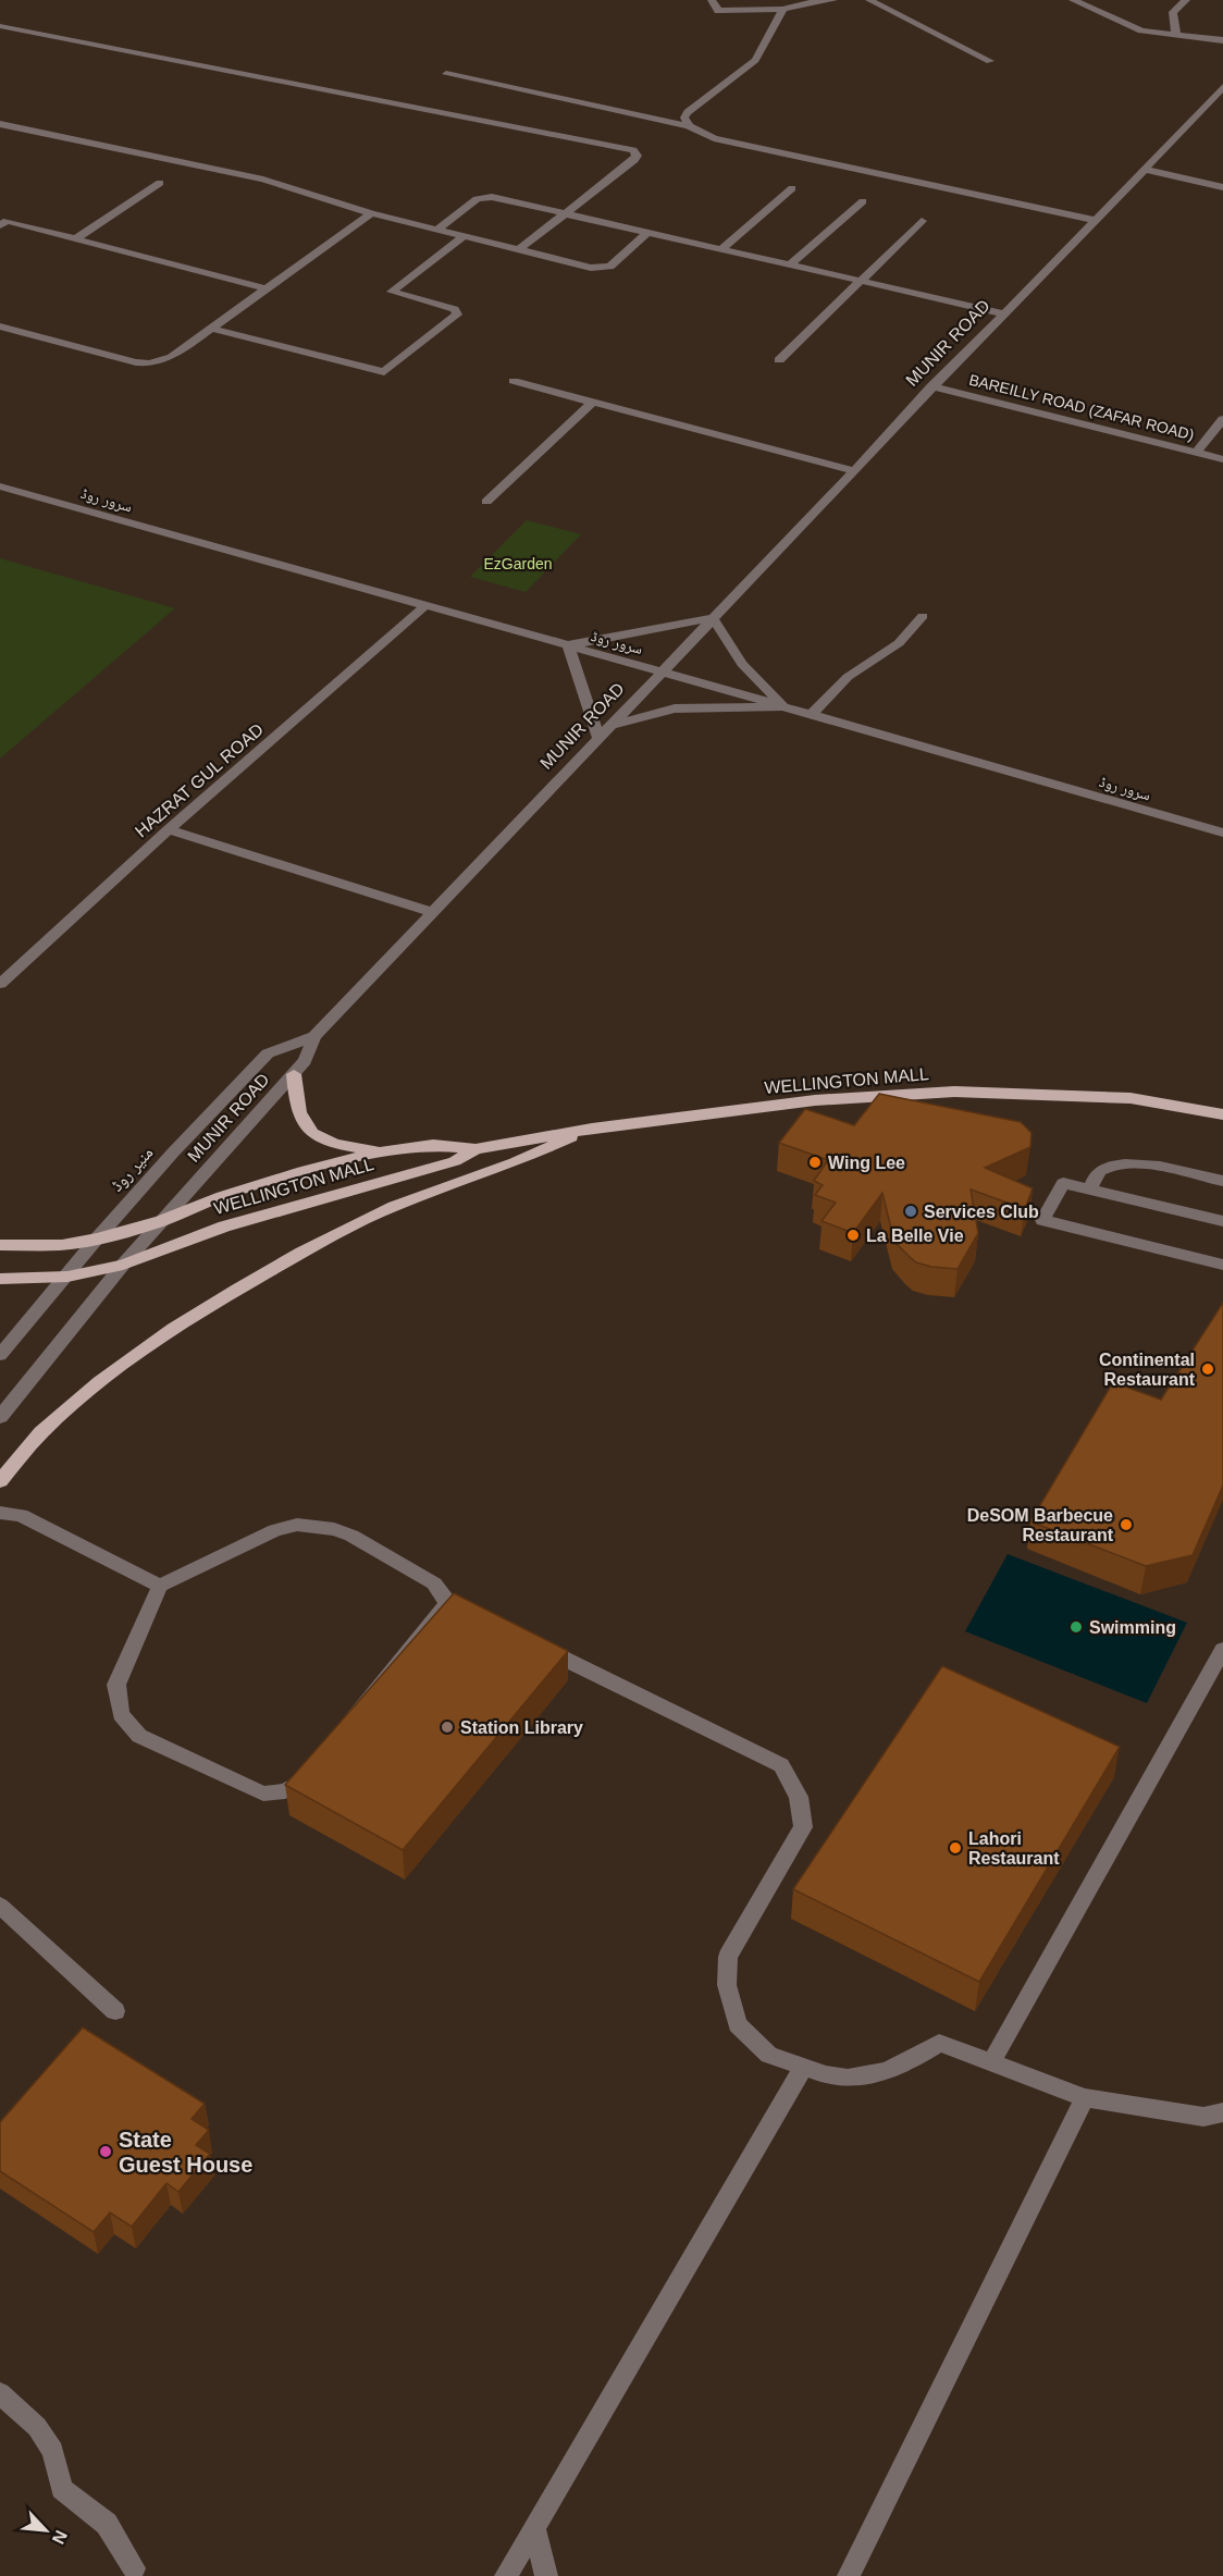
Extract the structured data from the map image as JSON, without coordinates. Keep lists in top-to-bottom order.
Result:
{
  "streets": {
    "main road": ["WELLINGTON MALL"],
    "street": [
      "MUNIR ROAD",
      "BAREILLY ROAD (ZAFAR ROAD)",
      "سرور روڈ",
      "HAZRAT GUL ROAD",
      "منیر روڈ"
    ]
  },
  "crossings": [
    ["MUNIR ROAD", "BAREILLY ROAD (ZAFAR ROAD)"],
    ["MUNIR ROAD", "سرور روڈ"],
    ["MUNIR ROAD", "WELLINGTON MALL"],
    ["MUNIR ROAD", "منیر روڈ"],
    ["سرور روڈ", "HAZRAT GUL ROAD"],
    ["WELLINGTON MALL", "منیر روڈ"]
  ],
  "parks": ["EzGarden"],
  "places": [
    "Wing Lee",
    "Services Club",
    "La Belle Vie",
    "Continental Restaurant",
    "DeSOM Barbecue Restaurant",
    "Swimming",
    "Station Library",
    "Lahori Restaurant",
    "State Guest House"
  ],
  "north": "bottom right"
}
